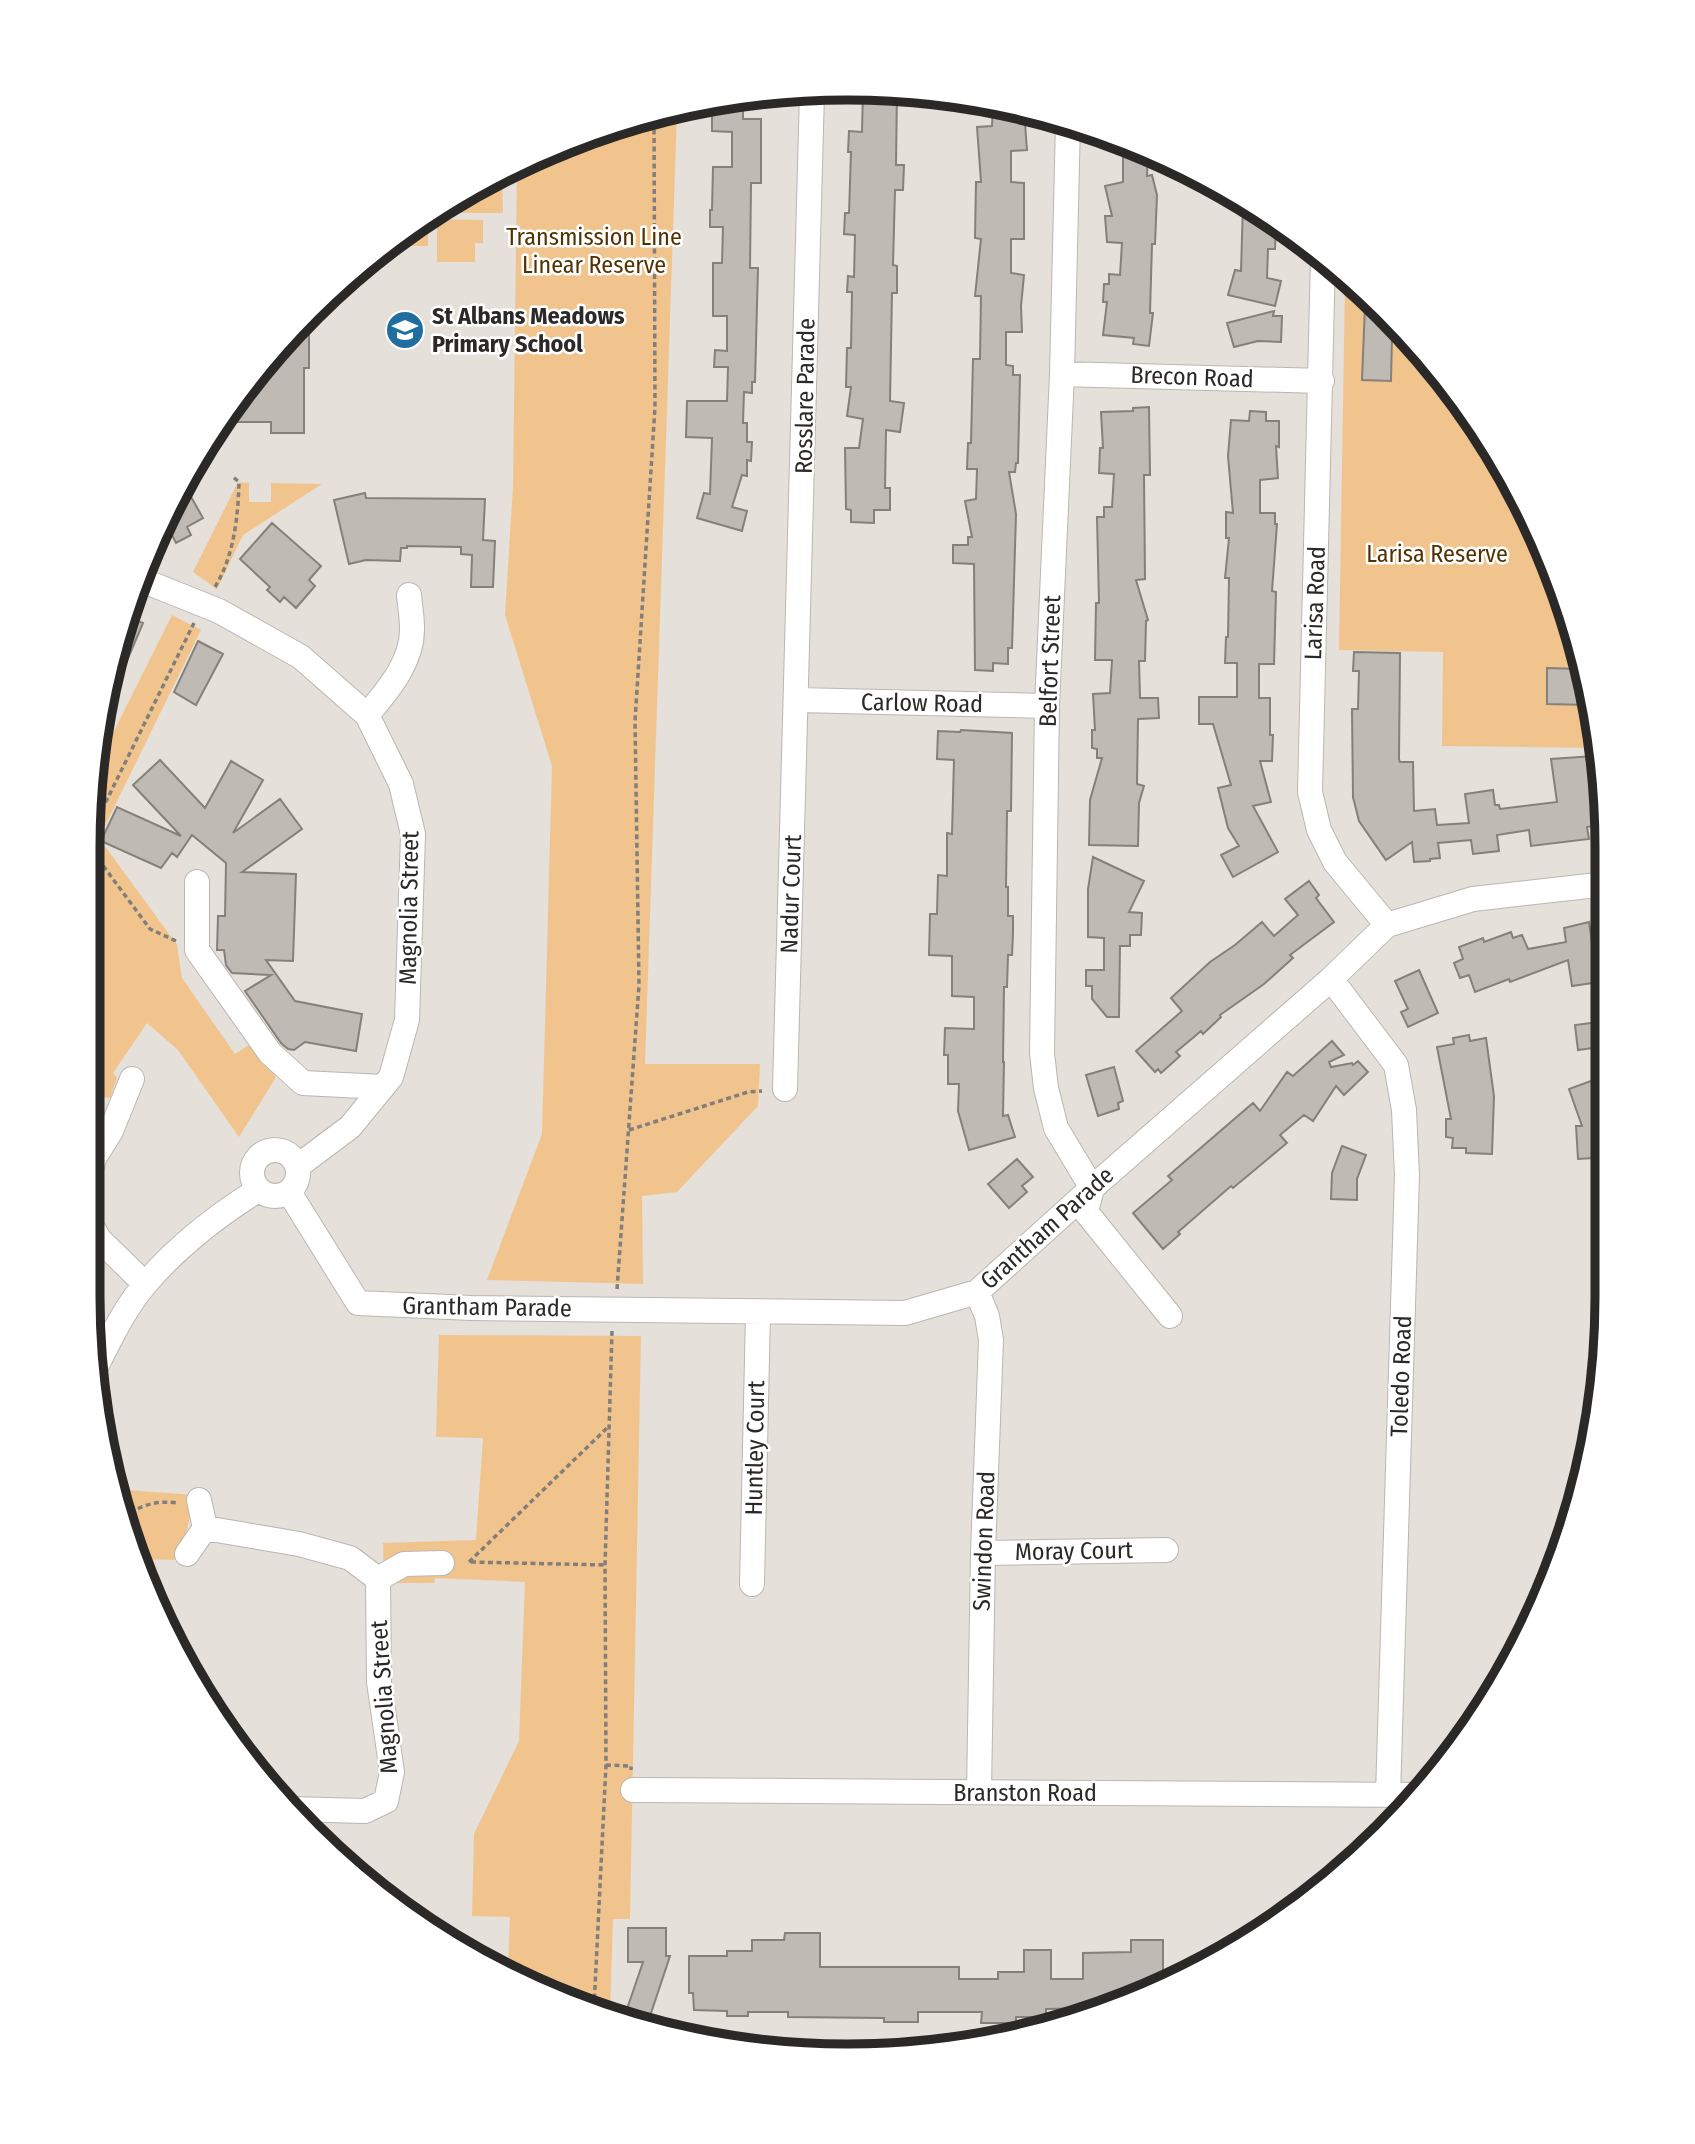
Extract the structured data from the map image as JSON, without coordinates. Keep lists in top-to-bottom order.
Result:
{
  "streets": {
    "street": [
      "Brecon Road",
      "Rosslare Parade",
      "Larisa Road",
      "Belfort Street",
      "Carlow Road",
      "Nadur Court",
      "Magnolia Street",
      "Grantham Parade",
      "Toledo Road",
      "Huntley Court",
      "Swindon Road",
      "Moray Court",
      "Branston Road"
    ]
  },
  "crossings": [
    ["Brecon Road", "Larisa Road"],
    ["Brecon Road", "Belfort Street"],
    ["Rosslare Parade", "Carlow Road"],
    ["Rosslare Parade", "Nadur Court"],
    ["Larisa Road", "Grantham Parade"],
    ["Belfort Street", "Carlow Road"],
    ["Belfort Street", "Grantham Parade"],
    ["Carlow Road", "Nadur Court"],
    ["Magnolia Street", "Grantham Parade"],
    ["Grantham Parade", "Toledo Road"],
    ["Grantham Parade", "Huntley Court"],
    ["Grantham Parade", "Swindon Road"],
    ["Toledo Road", "Branston Road"],
    ["Swindon Road", "Moray Court"],
    ["Swindon Road", "Branston Road"]
  ],
  "parks": ["Transmission Line Linear Reserve", "Larisa Reserve"],
  "places": {
    "school or university": ["St Albans Meadows Primary School"]
  }
}
